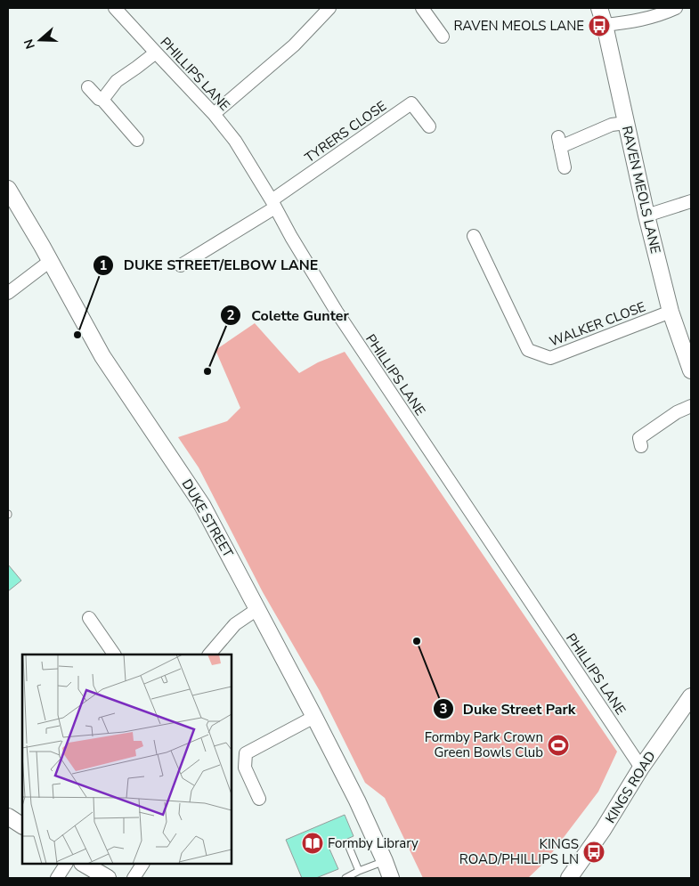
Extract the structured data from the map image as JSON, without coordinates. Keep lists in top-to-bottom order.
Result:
{
  "streets": {
    "street": [
      "PHILLIPS LANE",
      "TYRERS CLOSE",
      "RAVEN MEOLS LANE",
      "WALKER CLOSE",
      "DUKE STREET",
      "KINGS ROAD"
    ]
  },
  "crossings": [
    ["PHILLIPS LANE", "TYRERS CLOSE"],
    ["PHILLIPS LANE", "KINGS ROAD"],
    ["RAVEN MEOLS LANE", "WALKER CLOSE"]
  ],
  "places": {
    "bus stop": ["RAVEN MEOLS LANE", "KINGS ROAD/PHILLIPS LN"],
    "other": ["DUKE STREET/ELBOW LANE", "Colette Gunter", "Duke Street Park"],
    "sports": ["Formby Park Crown Green Bowls Club"],
    "library": ["Formby Library"]
  },
  "north": "left"
}
